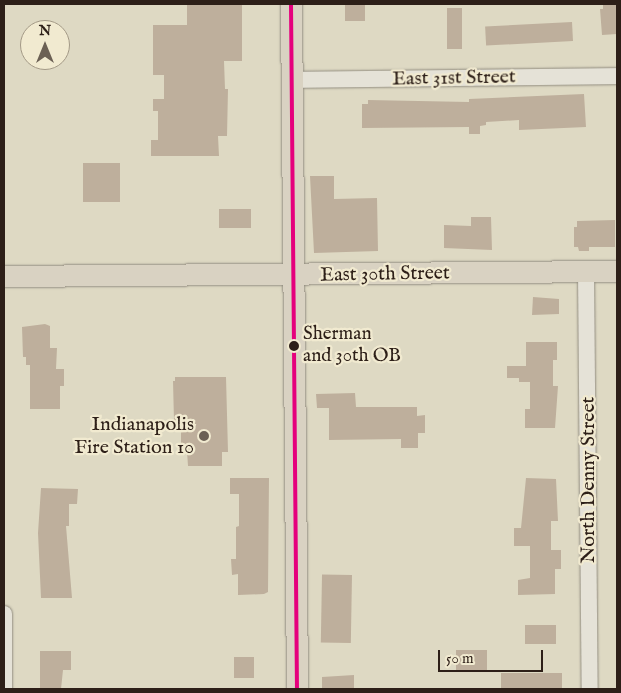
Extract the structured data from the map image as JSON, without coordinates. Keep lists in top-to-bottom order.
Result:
{
  "streets": {
    "main road": ["East 30th Street"],
    "street": ["East 31st Street", "North Denny Street"]
  },
  "crossings": [
    ["East 30th Street", "North Denny Street"]
  ],
  "places": ["Sherman and 30th OB", "Indianapolis Fire Station 10"],
  "scale_bar": "50 m",
  "north": "top"
}
